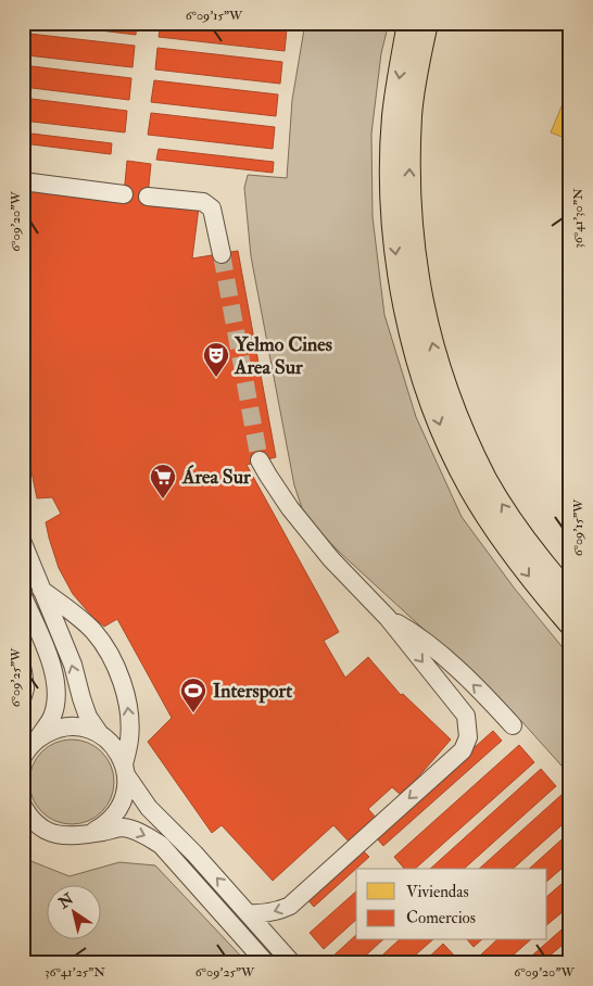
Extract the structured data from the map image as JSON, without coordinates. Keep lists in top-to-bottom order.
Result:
{
  "places": {
    "theatre": ["Yelmo Cines Area Sur"],
    "supermarket": ["Área Sur"],
    "sports": ["Intersport"]
  },
  "legend": ["Viviendas", "Comercios"],
  "north": "top left",
  "coordinates": [
    "6°09'15\"W",
    "36°41'30\"N",
    "6°09'20\"W",
    "6°09'25\"W",
    "36°41'25\"N"
  ]
}
